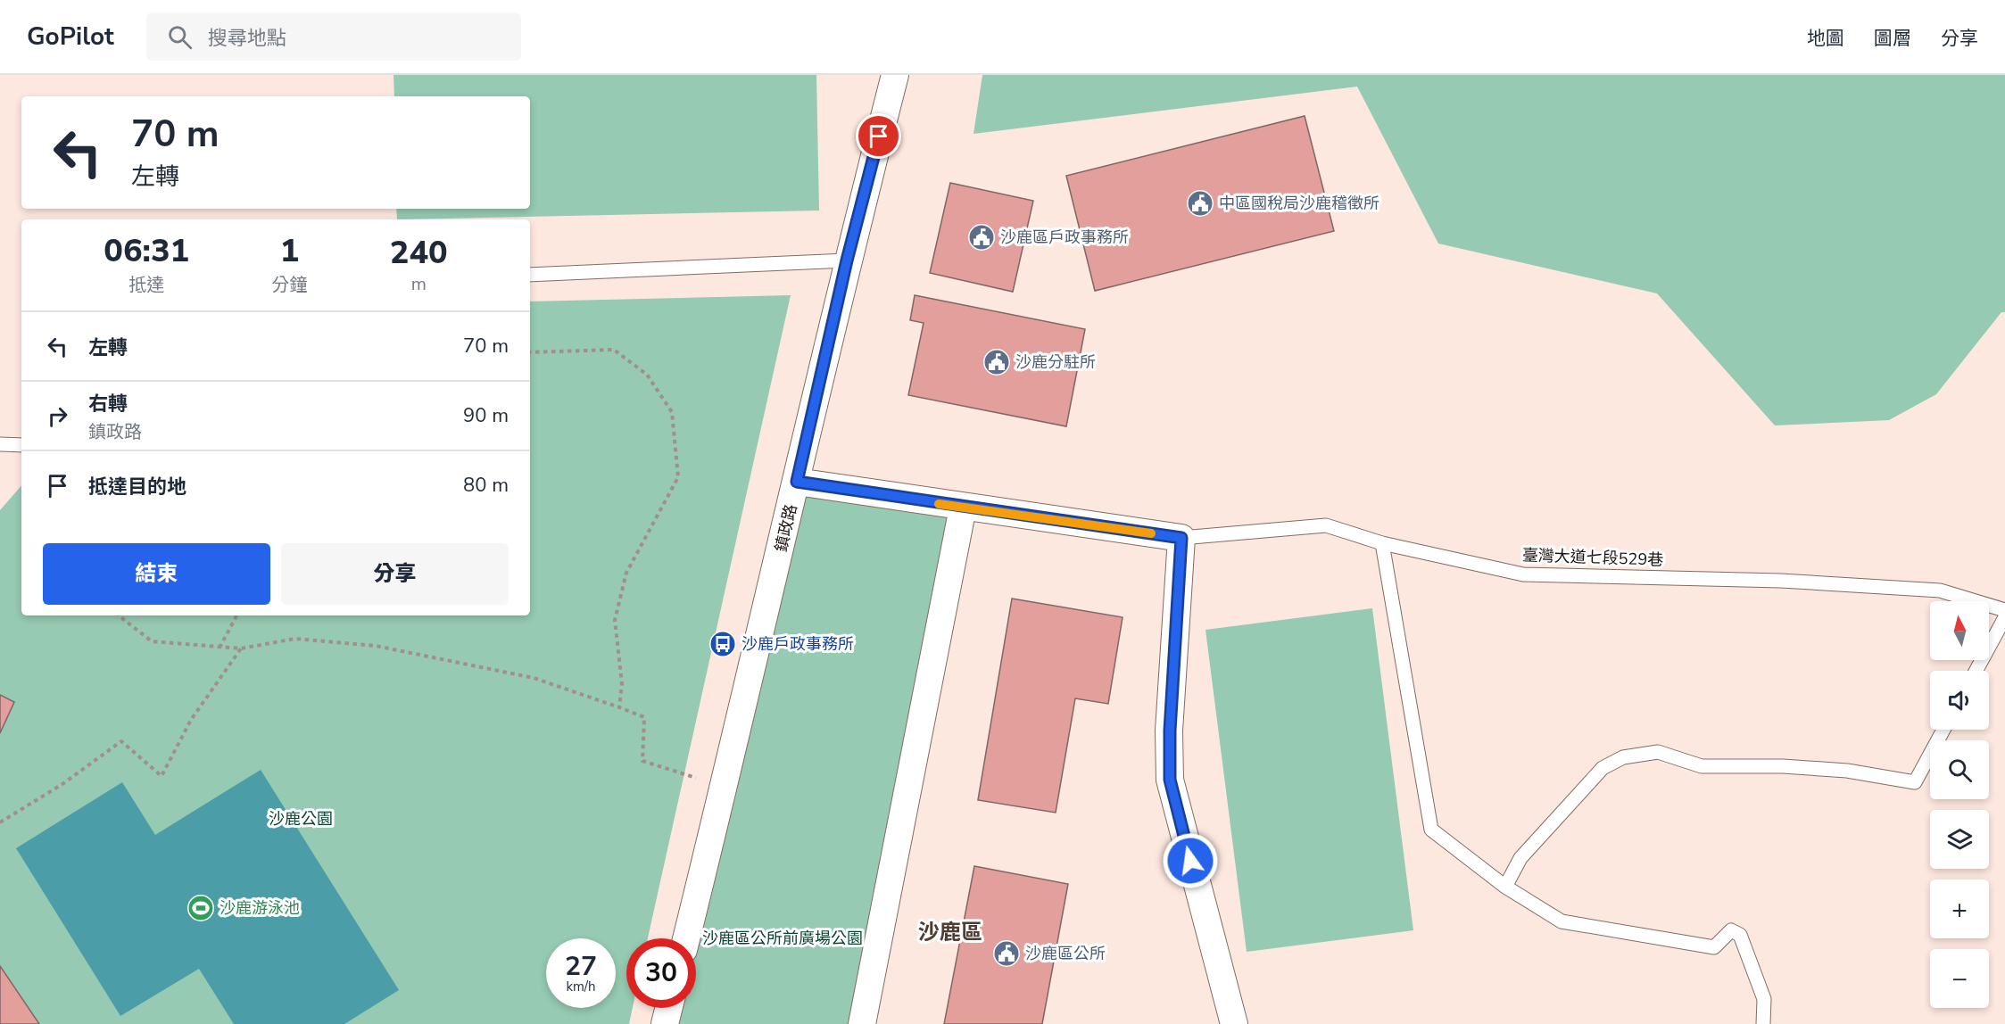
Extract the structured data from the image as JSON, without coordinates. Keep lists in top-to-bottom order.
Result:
{
  "streets": {
    "street": ["鎮政路"],
    "lane": ["臺灣大道七段529巷"]
  },
  "districts": ["沙鹿區"],
  "parks": ["沙鹿公園", "沙鹿區公所前廣場公園"],
  "places": {
    "public building": [
      "中區國稅局沙鹿稽徵所",
      "沙鹿區戶政事務所",
      "沙鹿分駐所",
      "沙鹿區公所"
    ],
    "bus stop": ["沙鹿戶政事務所"],
    "sports": ["沙鹿游泳池"]
  },
  "north": "top",
  "page": {
    "header": "GoPilot",
    "search": "搜尋地點",
    "nav": ["地圖", "圖層", "分享"],
    "turn": ["70 m", "左轉"],
    "eta": [
      "06:31",
      "抵達",
      "1",
      "分鐘",
      "240",
      "m"
    ],
    "list": [
      {
        "name": "左轉",
        "value": "70 m"
      },
      {
        "name": "右轉",
        "note": "鎮政路",
        "value": "90 m"
      },
      {
        "name": "抵達目的地",
        "value": "80 m"
      }
    ],
    "buttons": ["結束", "分享"],
    "map_buttons": ["+", "−"],
    "speed": "27 km/h",
    "limit": "30"
  }
}
